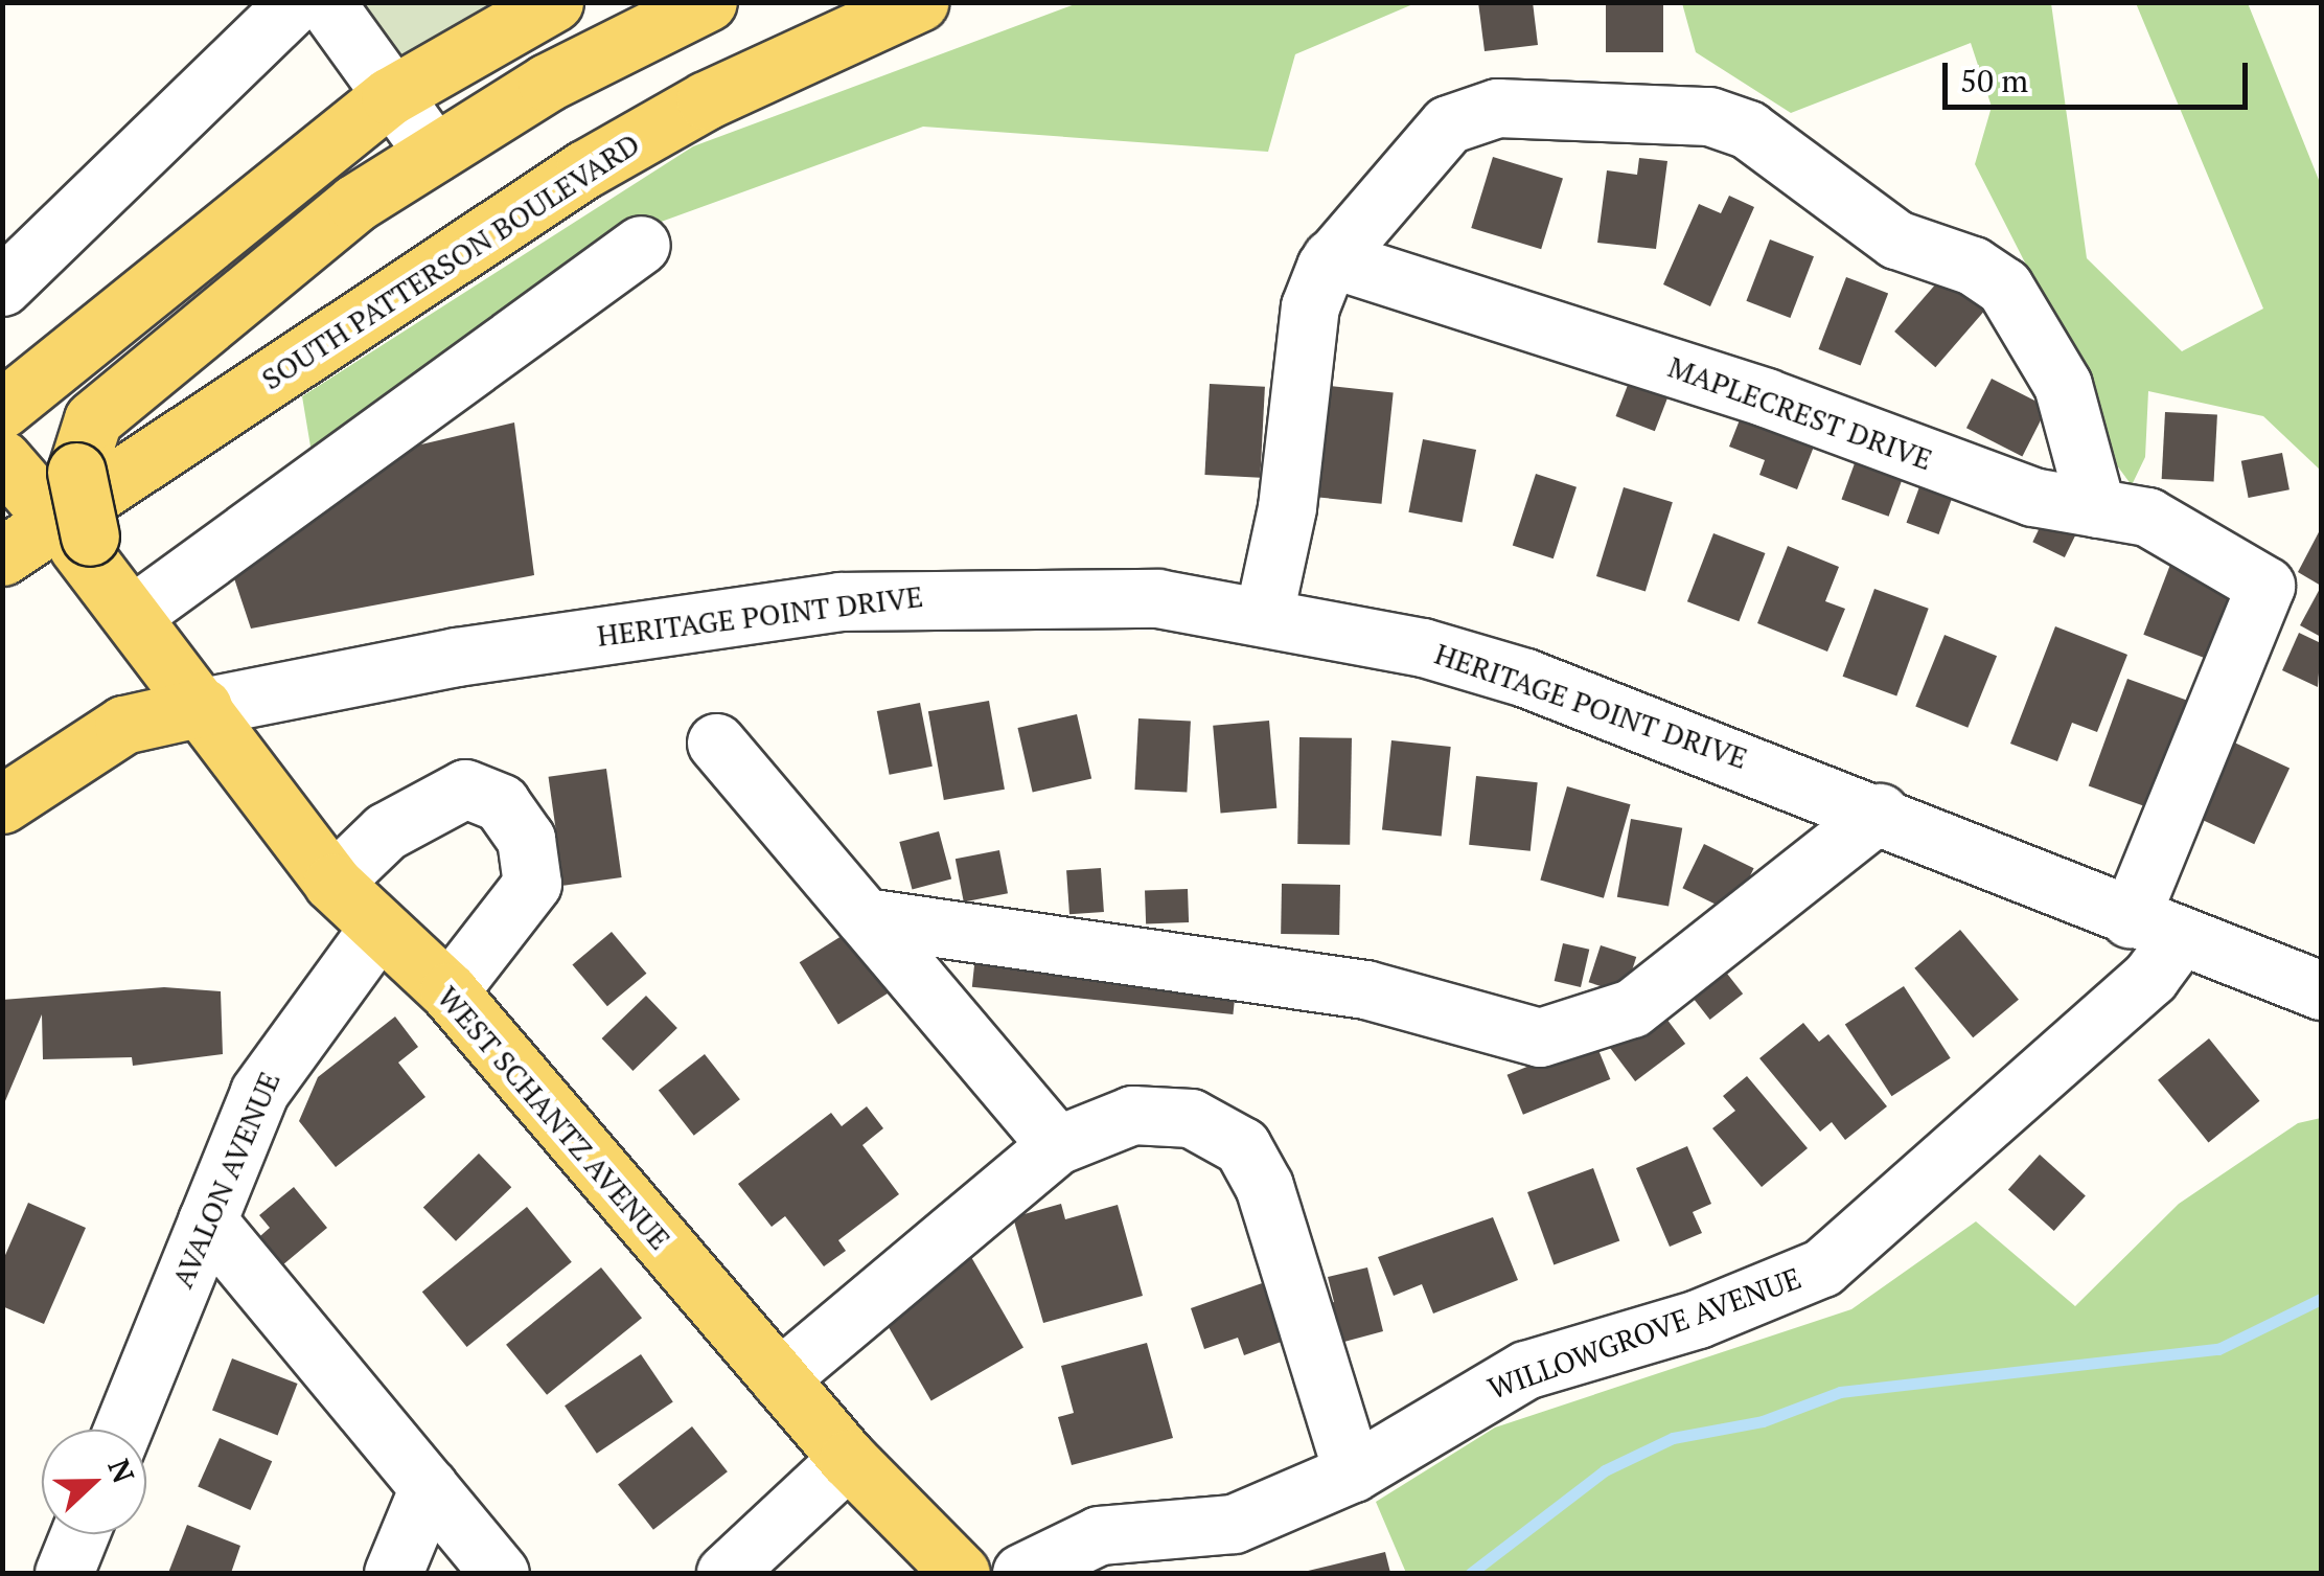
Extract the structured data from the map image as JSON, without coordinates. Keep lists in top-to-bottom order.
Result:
{
  "streets": {
    "main road": ["SOUTH PATTERSON BOULEVARD", "WEST SCHANTZ AVENUE"],
    "street": [
      "MAPLECREST DRIVE",
      "HERITAGE POINT DRIVE",
      "AVALON AVENUE",
      "WILLOWGROVE AVENUE"
    ]
  },
  "crossings": [
    ["MAPLECREST DRIVE", "HERITAGE POINT DRIVE"],
    ["MAPLECREST DRIVE", "WILLOWGROVE AVENUE"],
    ["HERITAGE POINT DRIVE", "WEST SCHANTZ AVENUE"],
    ["HERITAGE POINT DRIVE", "WILLOWGROVE AVENUE"],
    ["WEST SCHANTZ AVENUE", "AVALON AVENUE"]
  ],
  "scale_bar": "50 m",
  "north": "right"
}
